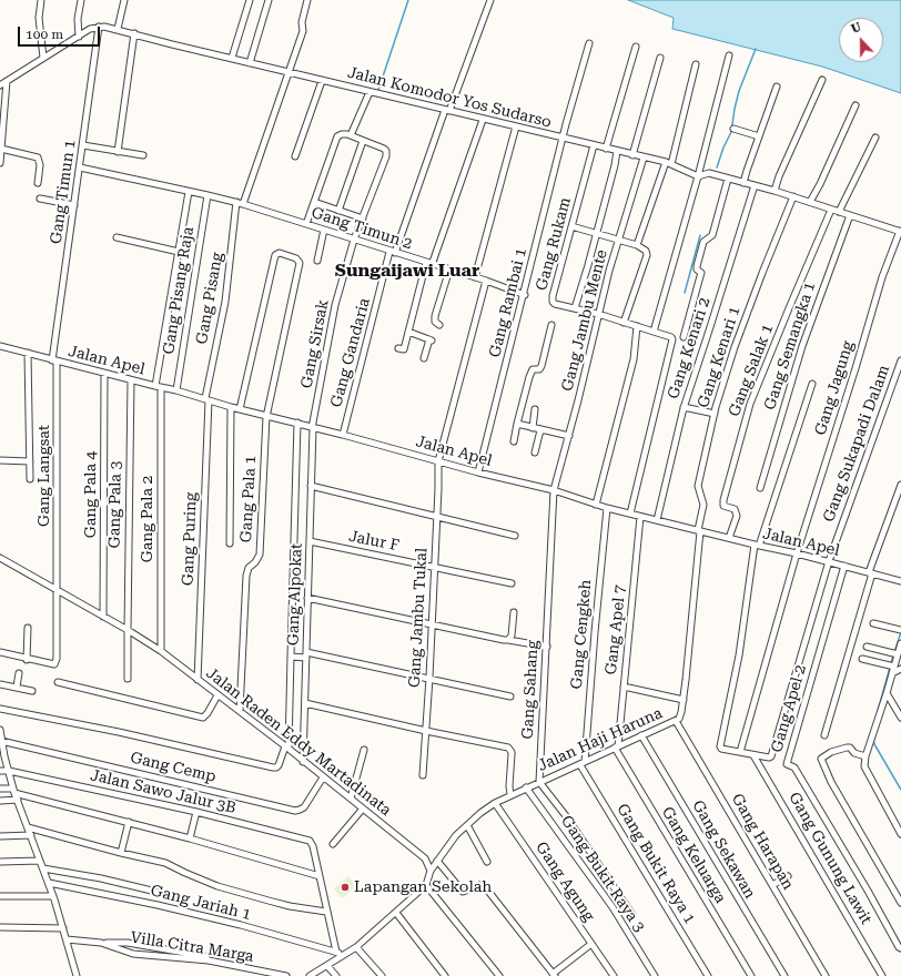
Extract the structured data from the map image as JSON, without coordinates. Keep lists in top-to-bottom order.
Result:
{
  "streets": {
    "street": [
      "Jalan Komodor Yos Sudarso",
      "Gang Timun 1",
      "Gang Timun 2",
      "Gang Rukam",
      "Gang Pisang Raja",
      "Gang Pisang",
      "Gang Rambai 1",
      "Gang Jambu Mente",
      "Gang Sirsak",
      "Gang Semangka 1",
      "Gang Kenari 2",
      "Gang Gandaria",
      "Gang Kenari 1",
      "Jalan Apel",
      "Gang Salak 1",
      "Gang Jagung",
      "Gang Sukapadi Dalam",
      "Gang Langsat",
      "Gang Pala 4",
      "Gang Pala 1",
      "Gang Pala 3",
      "Gang Pala 2",
      "Gang Puring",
      "Jalur F",
      "Gang Alpokat",
      "Gang Jambu Tukal",
      "Gang Apel 7",
      "Gang Cengkeh",
      "Gang Sahang",
      "Gang Apel 2",
      "Jalan Haji Haruna",
      "Jalan Raden Eddy Martadinata",
      "Gang Cemp",
      "Jalan Sawo Jalur 3B",
      "Gang Harapan",
      "Gang Sekawan",
      "Gang Keluarga",
      "Gang Gunung Lawit",
      "Gang Bukit Raya 1",
      "Gang Bukit Raya 3",
      "Gang Agung",
      "Gang Jariah 1",
      "Villa Citra Marga"
    ]
  },
  "crossings": [
    ["Jalan Komodor Yos Sudarso", "Gang Timun 1"],
    ["Jalan Komodor Yos Sudarso", "Gang Rukam"],
    ["Jalan Komodor Yos Sudarso", "Gang Rambai 1"],
    ["Jalan Komodor Yos Sudarso", "Gang Jambu Mente"],
    ["Jalan Komodor Yos Sudarso", "Gang Gandaria"],
    ["Gang Timun 1", "Gang Timun 2"],
    ["Gang Timun 1", "Jalan Apel"],
    ["Gang Timun 1", "Gang Langsat"],
    ["Gang Timun 2", "Gang Pisang Raja"],
    ["Gang Timun 2", "Gang Pisang"],
    ["Gang Timun 2", "Gang Rambai 1"],
    ["Gang Timun 2", "Gang Sirsak"],
    ["Gang Timun 2", "Gang Gandaria"],
    ["Gang Timun 2", "Gang Jambu Tukal"],
    ["Gang Rukam", "Gang Jambu Mente"],
    ["Gang Rukam", "Jalan Apel"],
    ["Gang Pisang Raja", "Jalan Apel"],
    ["Gang Pisang", "Jalan Apel"],
    ["Gang Pisang", "Gang Puring"],
    ["Gang Rambai 1", "Jalan Apel"],
    ["Gang Jambu Mente", "Jalan Apel"],
    ["Gang Jambu Mente", "Gang Sahang"],
    ["Gang Sirsak", "Jalan Apel"],
    ["Gang Sirsak", "Gang Alpokat"],
    ["Gang Kenari 2", "Jalan Apel"],
    ["Gang Gandaria", "Jalan Apel"],
    ["Gang Kenari 1", "Jalan Apel"],
    ["Gang Kenari 1", "Jalan Haji Haruna"],
    ["Jalan Apel", "Gang Salak 1"],
    ["Jalan Apel", "Gang Jagung"],
    ["Jalan Apel", "Gang Sukapadi Dalam"],
    ["Jalan Apel", "Gang Langsat"],
    ["Jalan Apel", "Gang Pala 4"],
    ["Jalan Apel", "Gang Pala 1"],
    ["Jalan Apel", "Gang Pala 3"],
    ["Jalan Apel", "Gang Pala 2"],
    ["Jalan Apel", "Gang Puring"],
    ["Jalan Apel", "Gang Alpokat"],
    ["Jalan Apel", "Gang Jambu Tukal"],
    ["Jalan Apel", "Gang Apel 7"],
    ["Jalan Apel", "Gang Cengkeh"],
    ["Jalan Apel", "Gang Sahang"],
    ["Jalan Apel", "Gang Apel 2"],
    ["Jalan Apel", "Jalan Haji Haruna"],
    ["Gang Sukapadi Dalam", "Gang Gunung Lawit"],
    ["Gang Langsat", "Jalan Raden Eddy Martadinata"],
    ["Gang Pala 4", "Jalan Raden Eddy Martadinata"],
    ["Gang Pala 1", "Jalan Raden Eddy Martadinata"],
    ["Gang Pala 3", "Jalan Raden Eddy Martadinata"],
    ["Gang Pala 2", "Jalan Raden Eddy Martadinata"],
    ["Gang Puring", "Jalan Raden Eddy Martadinata"],
    ["Jalur F", "Gang Alpokat"],
    ["Jalur F", "Gang Jambu Tukal"],
    ["Gang Alpokat", "Jalan Raden Eddy Martadinata"],
    ["Gang Apel 7", "Jalan Haji Haruna"],
    ["Gang Apel 7", "Gang Keluarga"],
    ["Gang Cengkeh", "Jalan Haji Haruna"],
    ["Gang Cengkeh", "Gang Bukit Raya 1"],
    ["Gang Sahang", "Jalan Haji Haruna"],
    ["Jalan Haji Haruna", "Jalan Raden Eddy Martadinata"],
    ["Jalan Haji Haruna", "Gang Harapan"],
    ["Jalan Haji Haruna", "Gang Sekawan"],
    ["Jalan Haji Haruna", "Gang Keluarga"],
    ["Jalan Haji Haruna", "Gang Bukit Raya 1"],
    ["Jalan Haji Haruna", "Gang Bukit Raya 3"],
    ["Jalan Haji Haruna", "Gang Agung"],
    ["Jalan Raden Eddy Martadinata", "Gang Cemp"]
  ],
  "districts": ["Sungaijawi Luar"],
  "places": ["Lapangan Sekolah"],
  "scale_bar": "100 m",
  "north": "top"
}
